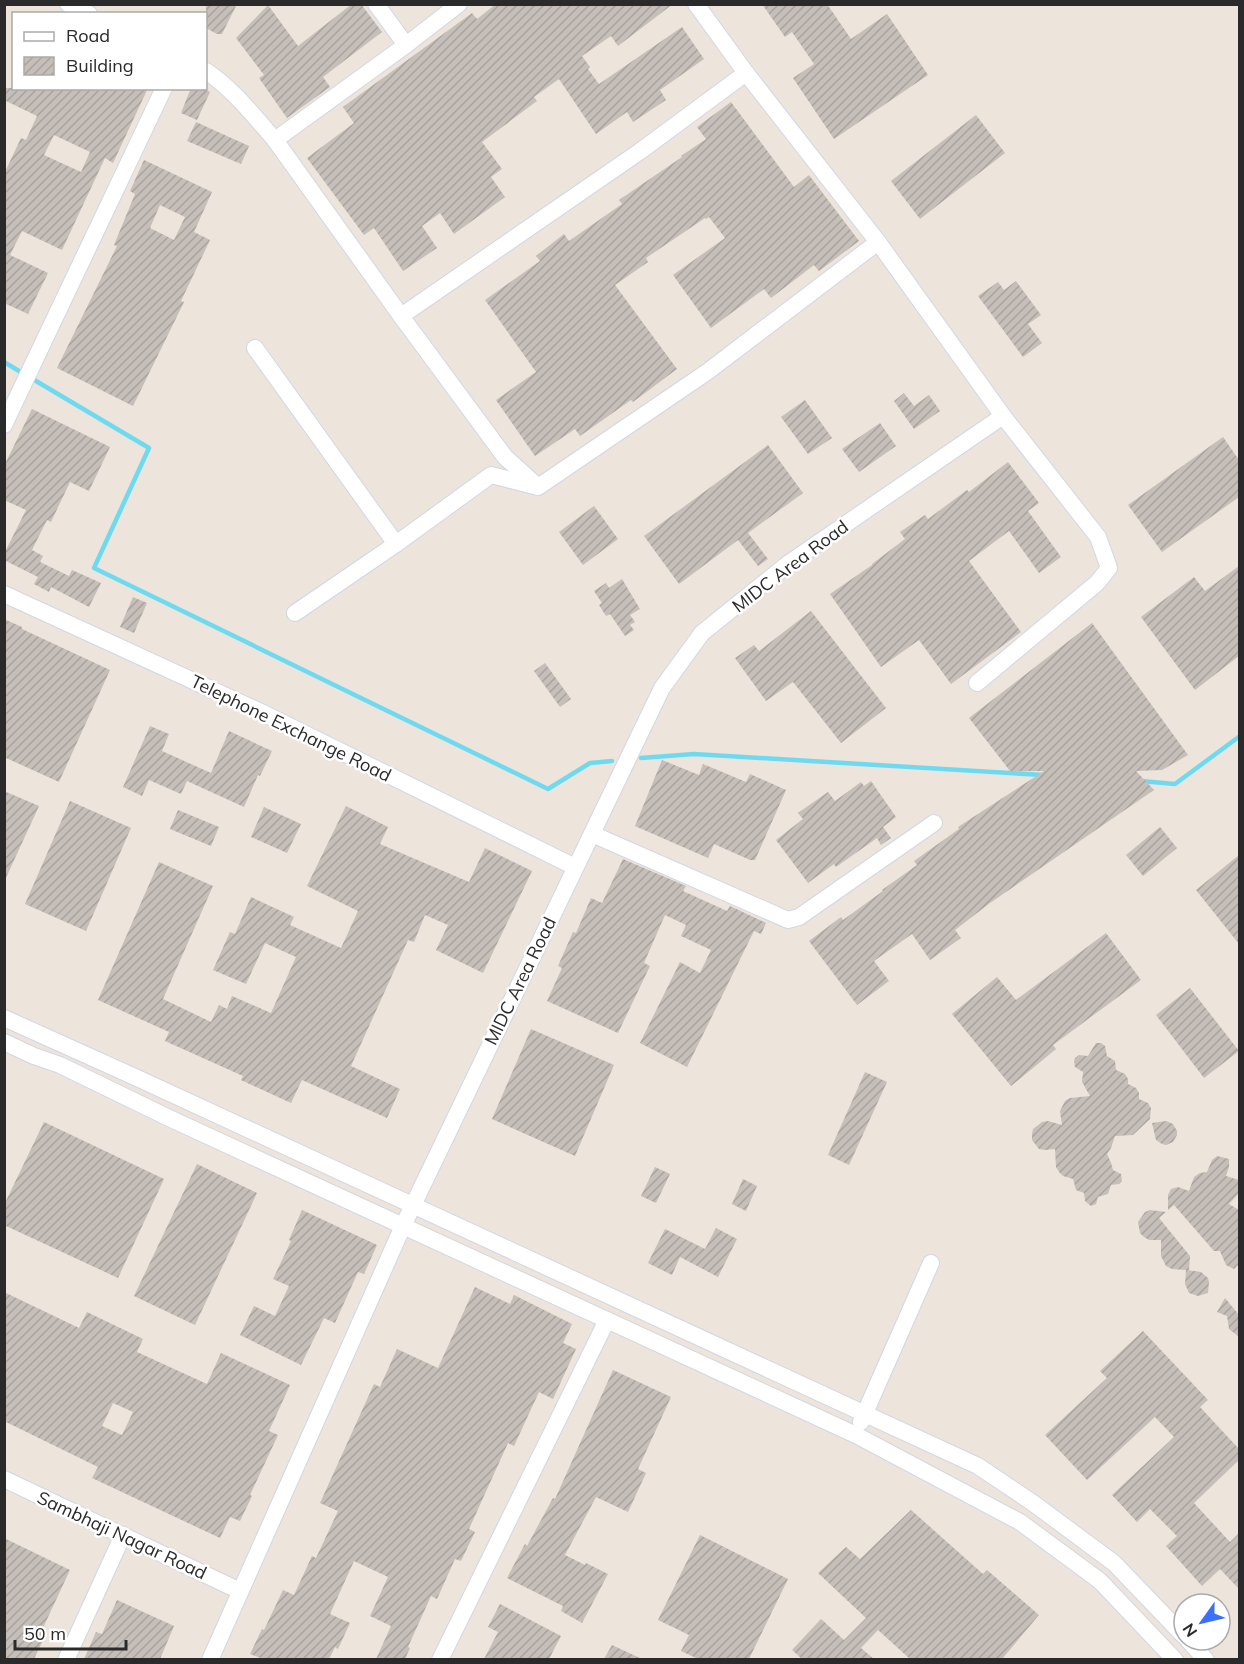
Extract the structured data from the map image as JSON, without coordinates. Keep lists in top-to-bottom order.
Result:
{
  "streets": {
    "street": ["MIDC Area Road", "Telephone Exchange Road", "Sambhaji Nagar Road"]
  },
  "crossings": [
    ["MIDC Area Road", "Telephone Exchange Road"],
    ["MIDC Area Road", "Sambhaji Nagar Road"]
  ],
  "legend": ["Road", "Building"],
  "scale_bar": "50 m",
  "north": "bottom left"
}
